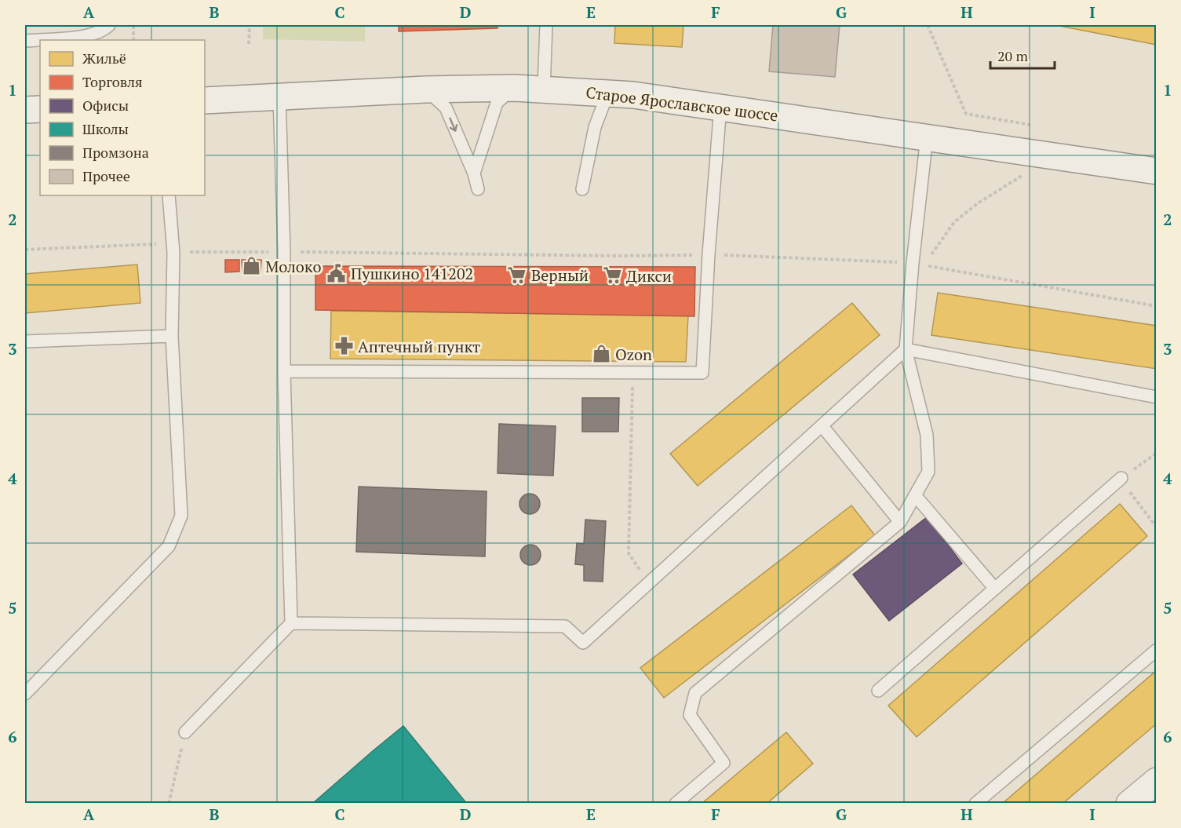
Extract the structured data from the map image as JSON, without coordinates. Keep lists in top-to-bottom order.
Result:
{
  "streets": {
    "main road": ["Старое Ярославское шоссе"]
  },
  "places": {
    "shop": ["Молоко", "Ozon"],
    "public building": ["Пушкино 141202"],
    "supermarket": ["Верный", "Дикси"],
    "pharmacy": ["Аптечный пункт"]
  },
  "legend": [
    "Жильё",
    "Торговля",
    "Офисы",
    "Школы",
    "Промзона",
    "Прочее"
  ],
  "scale_bar": "20 m",
  "grid": {
    "columns": [
      "A",
      "B",
      "C",
      "D",
      "E",
      "F",
      "G",
      "H",
      "I"
    ],
    "rows": [
      "1",
      "2",
      "3",
      "4",
      "5",
      "6"
    ]
  }
}
